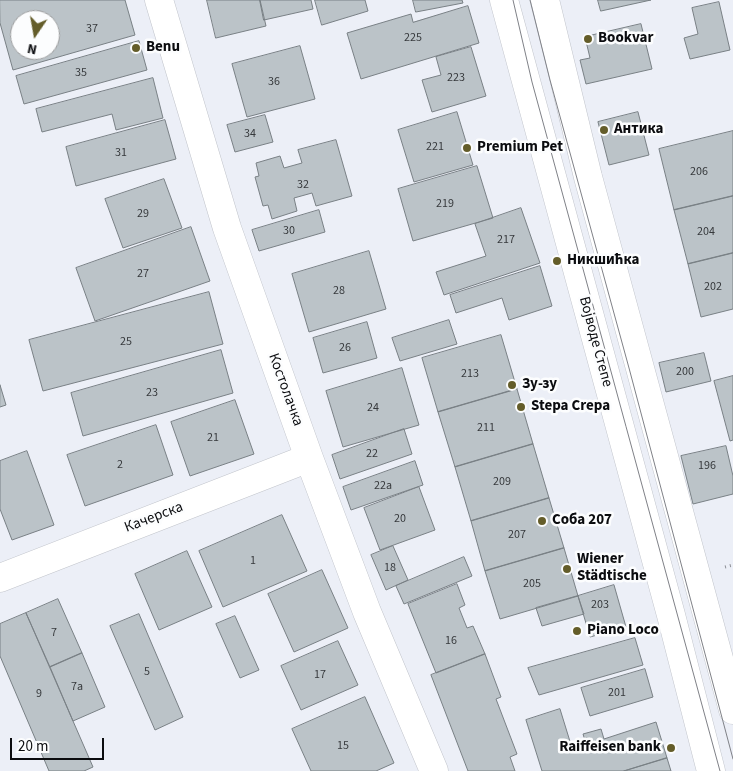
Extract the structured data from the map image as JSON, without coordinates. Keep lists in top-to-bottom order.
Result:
{
  "streets": {
    "main road": ["Војводе Степе", "Костолачка", "Качерска"]
  },
  "crossings": [
    ["Костолачка", "Качерска"]
  ],
  "places": [
    "Bookvar",
    "Benu",
    "Антика",
    "Premium Pet",
    "Никшићка",
    "Зу-зу",
    "Stepa Crepa",
    "Соба 207",
    "Wiener Städtische",
    "Piano Loco",
    "Raiffeisen bank"
  ],
  "house_numbers": [
    "37",
    "225",
    "35",
    "223",
    "36",
    "34",
    "221",
    "31",
    "206",
    "32",
    "219",
    "29",
    "30",
    "204",
    "217",
    "27",
    "202",
    "28",
    "25",
    "26",
    "200",
    "213",
    "23",
    "24",
    "211",
    "21",
    "22",
    "2",
    "196",
    "209",
    "22a",
    "20",
    "207",
    "1",
    "18",
    "205",
    "203",
    "7",
    "16",
    "5",
    "17",
    "7a",
    "201",
    "9",
    "15"
  ],
  "scale_bar": "20 m",
  "north": "bottom"
}
